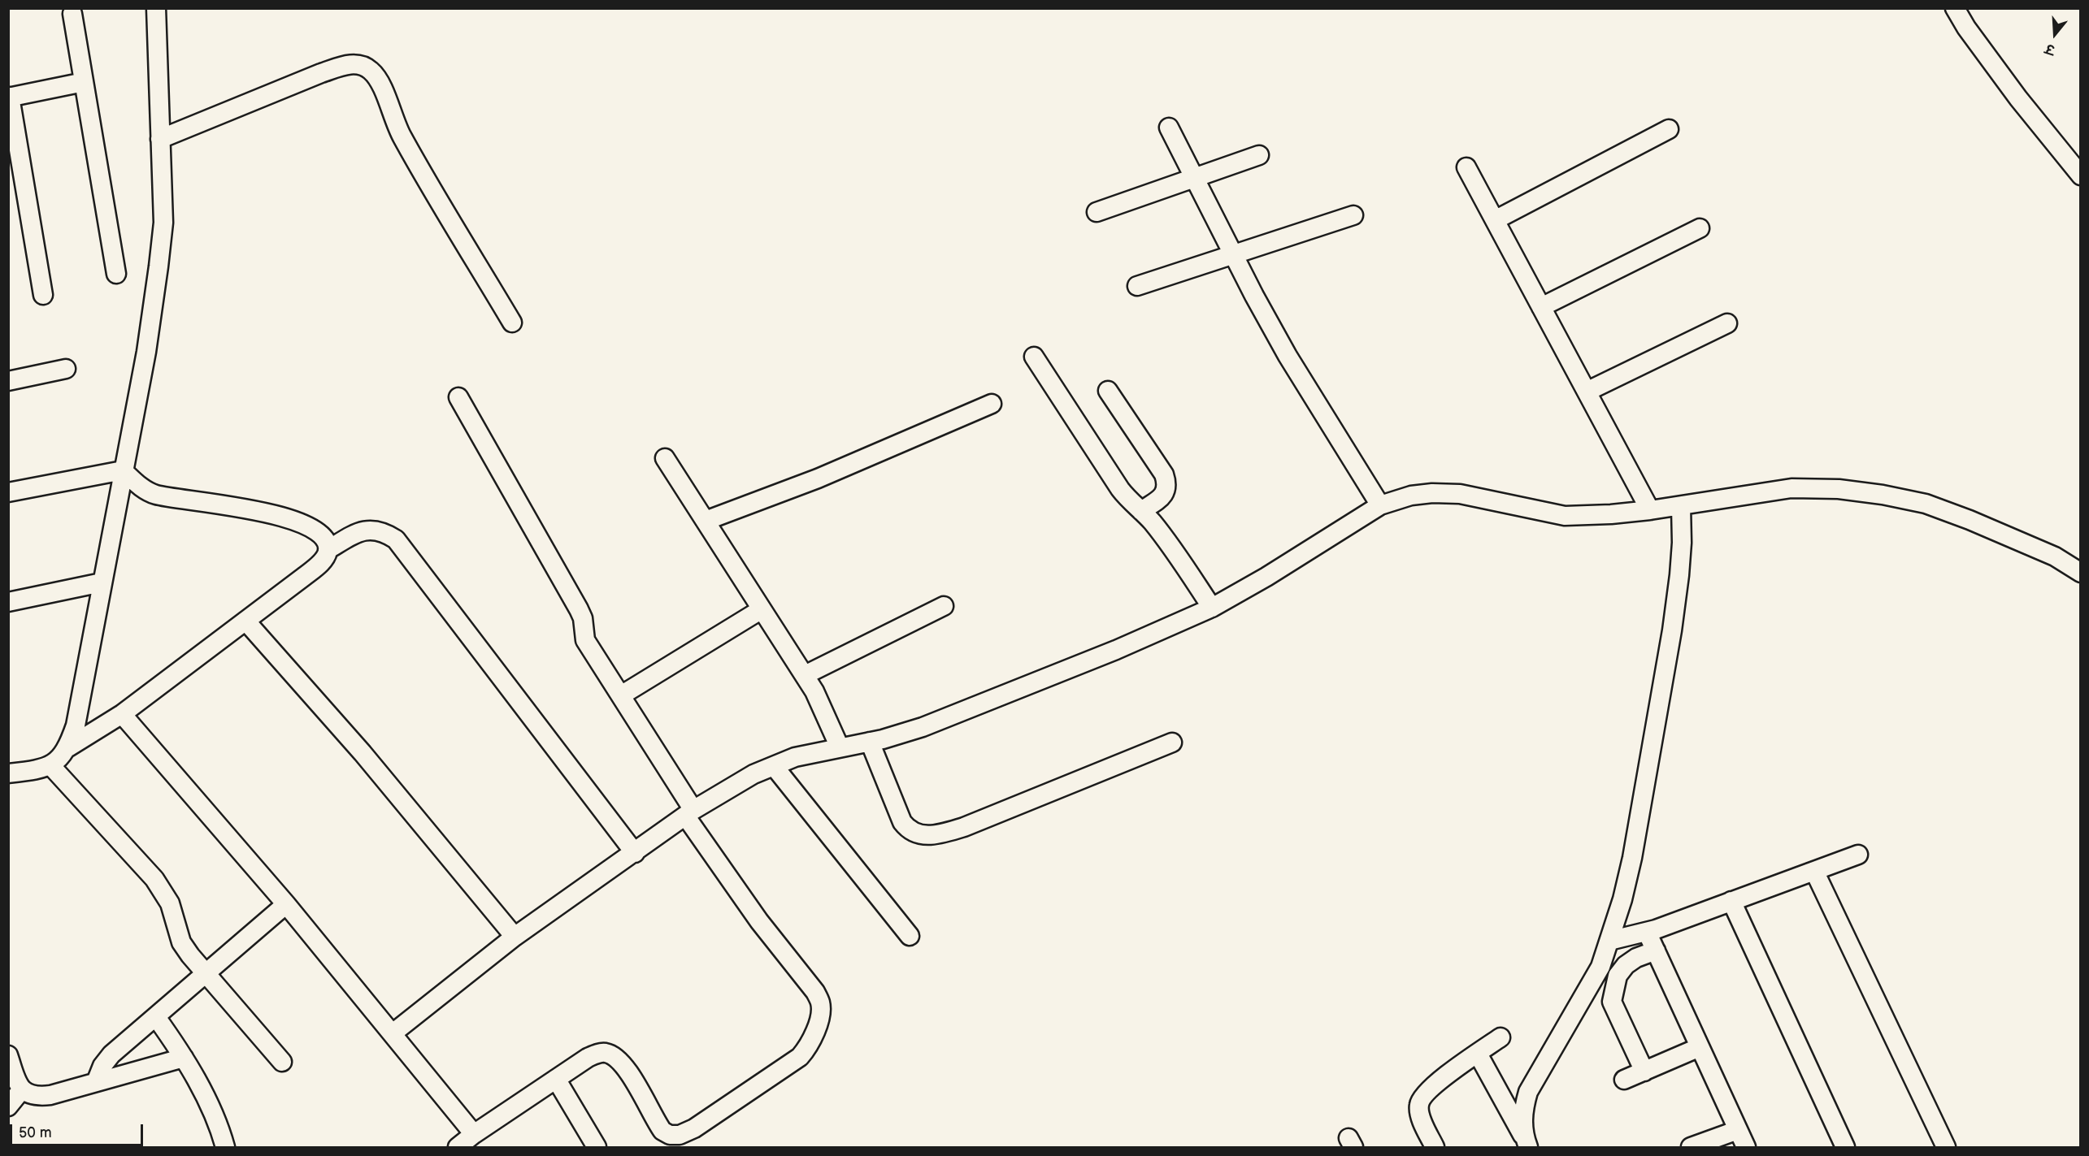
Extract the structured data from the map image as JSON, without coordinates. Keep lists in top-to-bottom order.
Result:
{
  "scale_bar": "50 m",
  "north": "bottom"
}
